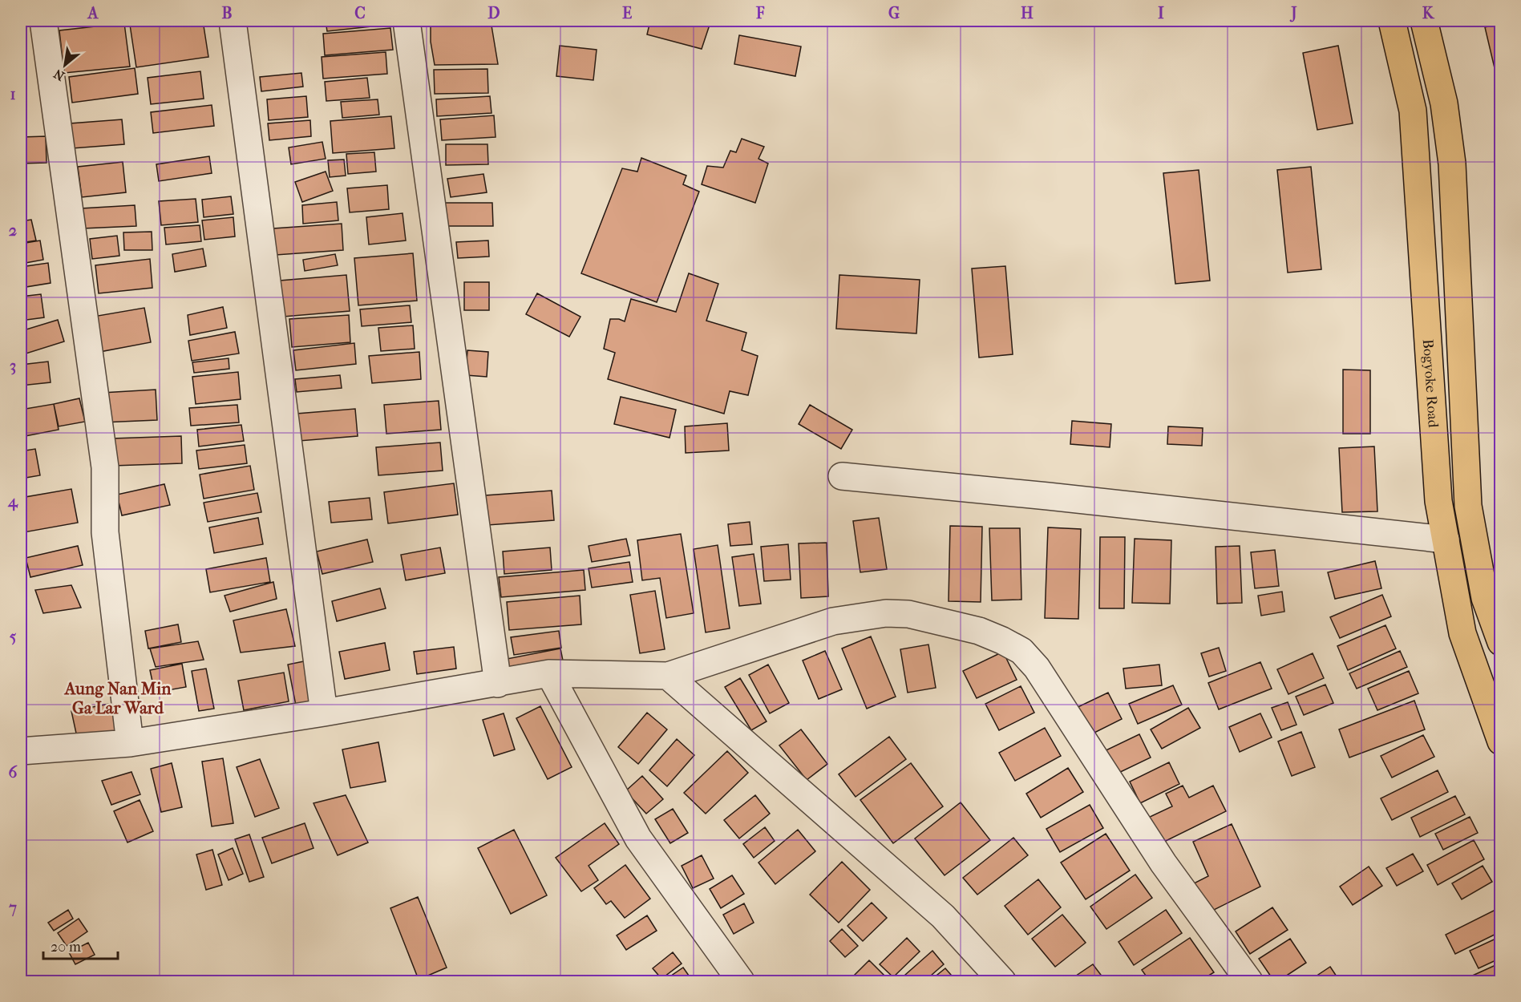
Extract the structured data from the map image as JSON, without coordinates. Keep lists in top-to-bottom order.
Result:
{
  "streets": {
    "main road": ["Bogyoke Road"]
  },
  "districts": ["Aung Nan Min Ga Lar Ward"],
  "scale_bar": "20 m",
  "north": "bottom left",
  "grid": {
    "columns": [
      "A",
      "B",
      "C",
      "D",
      "E",
      "F",
      "G",
      "H",
      "I",
      "J",
      "K"
    ],
    "rows": [
      "1",
      "2",
      "3",
      "4",
      "5",
      "6",
      "7"
    ]
  }
}
